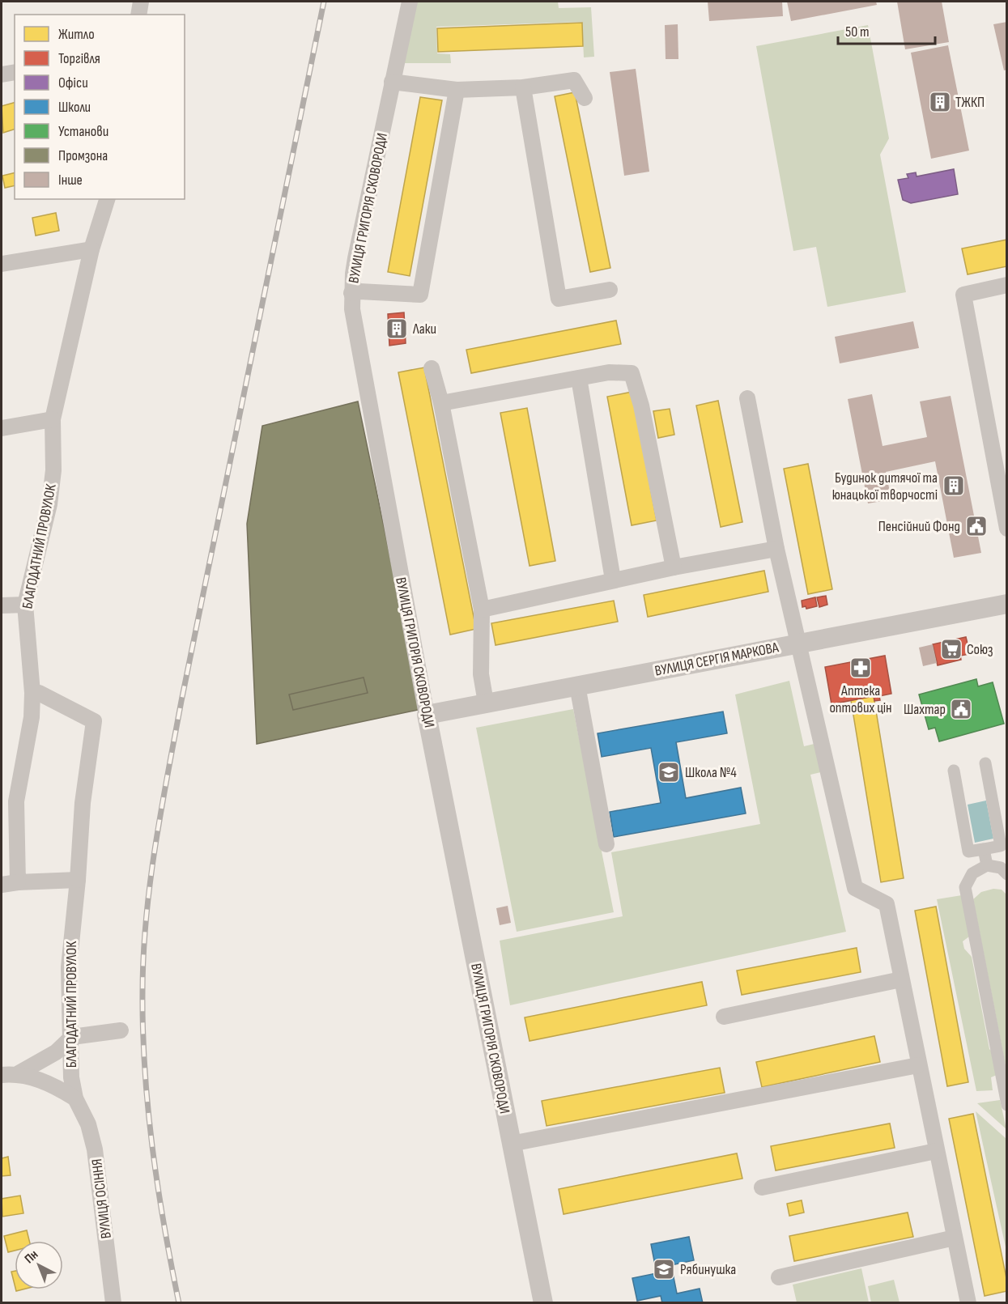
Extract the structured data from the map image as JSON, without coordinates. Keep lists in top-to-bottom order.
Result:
{
  "streets": {
    "street": [
      "ВУЛИЦЯ ГРИГОРІЯ СКОВОРОДИ",
      "БЛАГОДАТНИЙ ПРОВУЛОК",
      "ВУЛИЦЯ СЕРГІЯ МАРКОВА",
      "ВУЛИЦЯ ОСІННЯ"
    ]
  },
  "crossings": [
    ["ВУЛИЦЯ ГРИГОРІЯ СКОВОРОДИ", "ВУЛИЦЯ СЕРГІЯ МАРКОВА"],
    ["БЛАГОДАТНИЙ ПРОВУЛОК", "ВУЛИЦЯ ОСІННЯ"]
  ],
  "places": {
    "building": ["ТЖКП", "Лаки", "Будинок дитячої та юнацької творчості"],
    "public building": ["Пенсійний Фонд", "Шахтар"],
    "supermarket": ["Союз"],
    "pharmacy": ["Аптека оптових цін"],
    "school or university": ["Школа №4", "Рябинушка"]
  },
  "legend": [
    "Житло",
    "Торгівля",
    "Офіси",
    "Школи",
    "Установи",
    "Промзона",
    "Інше"
  ],
  "scale_bar": "50 m",
  "north": "top left"
}
